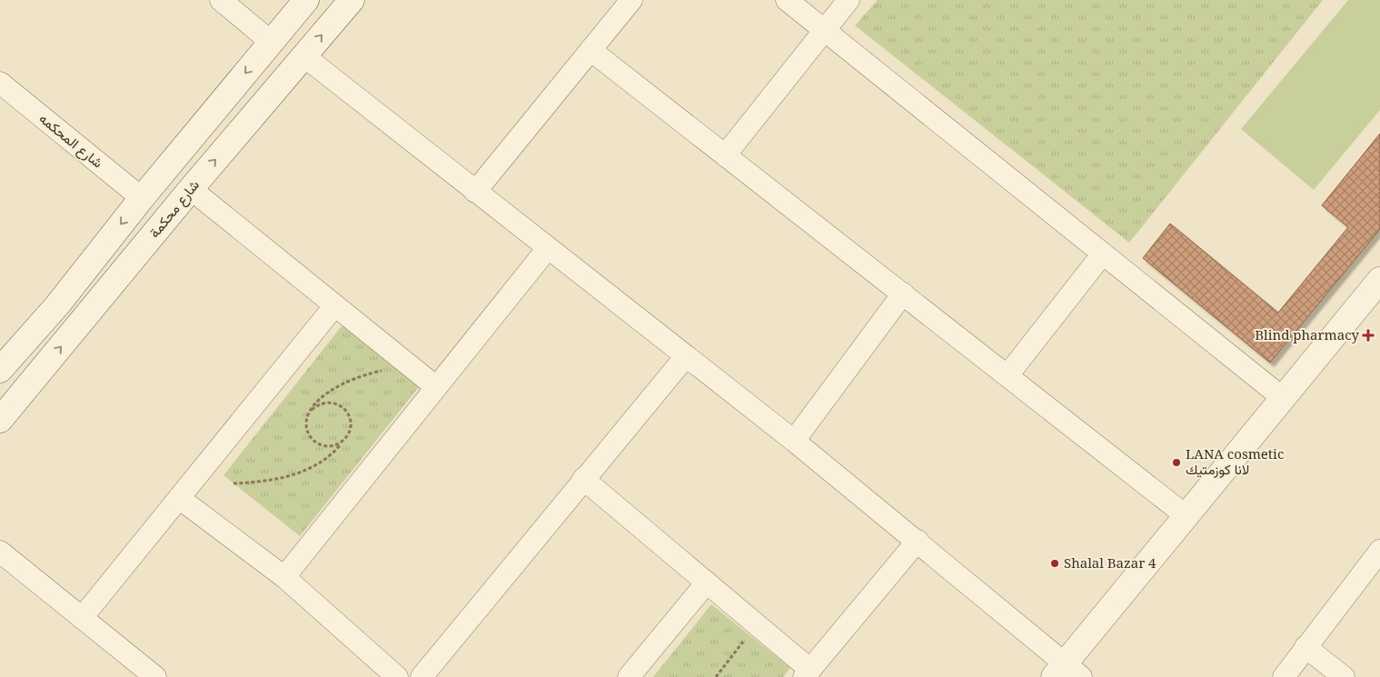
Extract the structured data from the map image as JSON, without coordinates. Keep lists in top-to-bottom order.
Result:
{
  "streets": {
    "main road": ["شارع محكمة"],
    "street": ["شارع المحكمه"]
  },
  "places": {
    "health": ["Blind pharmacy"],
    "other": ["LANA cosmetic لانا کوزمتیك", "Shalal Bazar 4"]
  }
}
